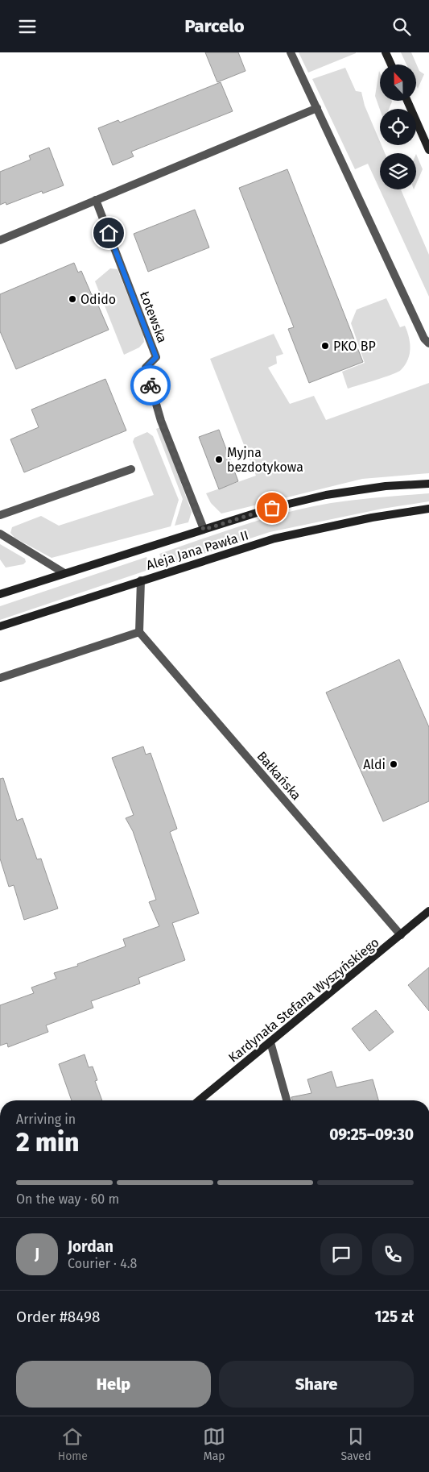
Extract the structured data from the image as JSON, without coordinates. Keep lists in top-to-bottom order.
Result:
{
  "streets": {
    "street": [
      "Łotewska",
      "Aleja Jana Pawła II",
      "Bałkańska",
      "Kardynała Stefana Wyszyńskiego"
    ]
  },
  "crossings": [
    ["Łotewska", "Aleja Jana Pawła II"],
    ["Bałkańska", "Kardynała Stefana Wyszyńskiego"]
  ],
  "places": [
    "Odido",
    "PKO BP",
    "Myjna bezdotykowa",
    "Aldi"
  ],
  "north": "top",
  "page": {
    "header": "Parcelo",
    "heading": ["2 min", "Arriving in", "09:25–09:30"],
    "panel": [
      "Jordan",
      "Courier · 4.8",
      "Order #8498",
      "125 zł"
    ],
    "bar": "On the way · 60 m",
    "round": "J",
    "buttons": ["Help", "Share"],
    "tabs": ["Home", "Map", "Saved"]
  }
}
